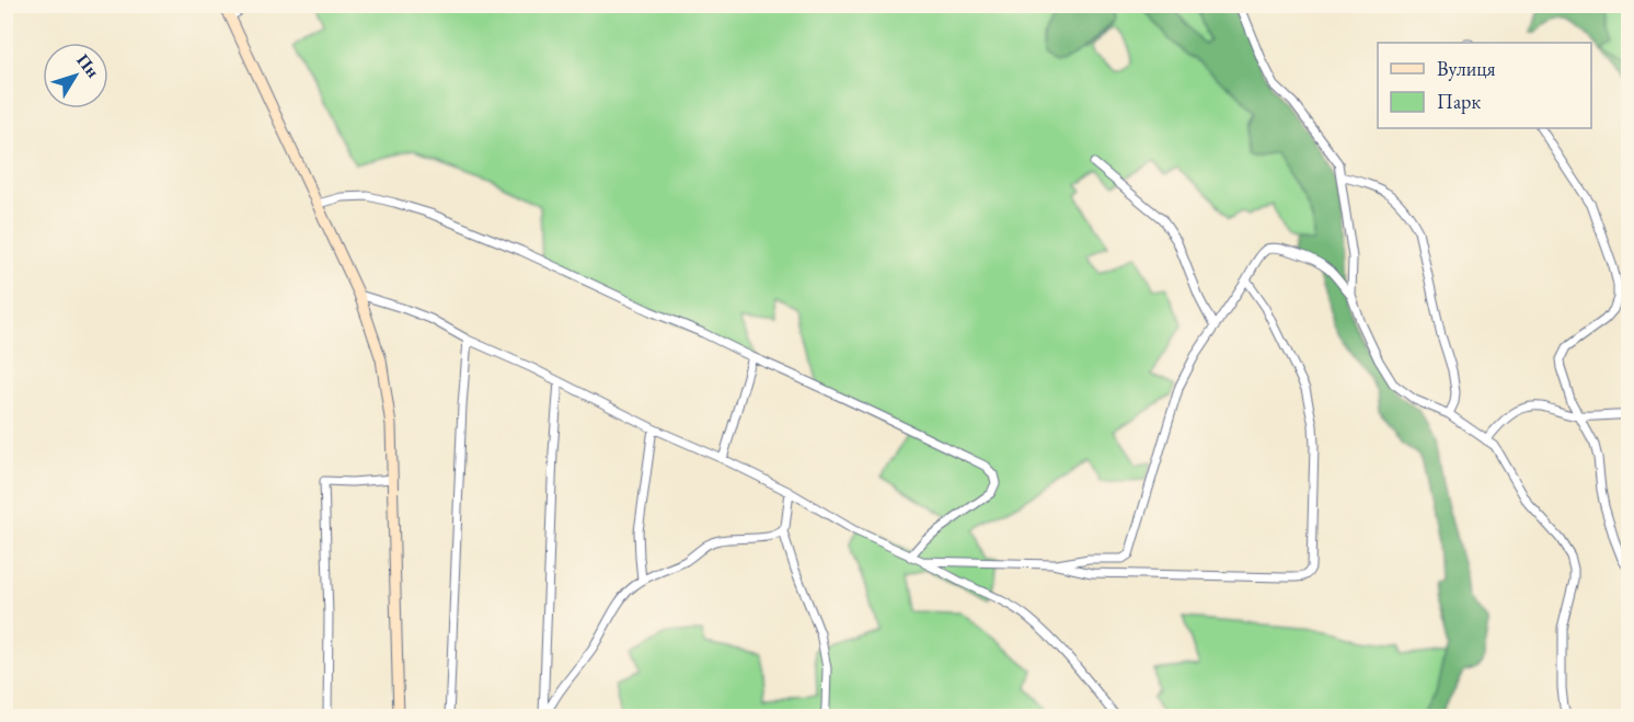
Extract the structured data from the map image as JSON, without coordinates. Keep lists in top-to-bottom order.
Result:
{
  "legend": ["Вулиця", "Парк"],
  "north": "top right"
}
